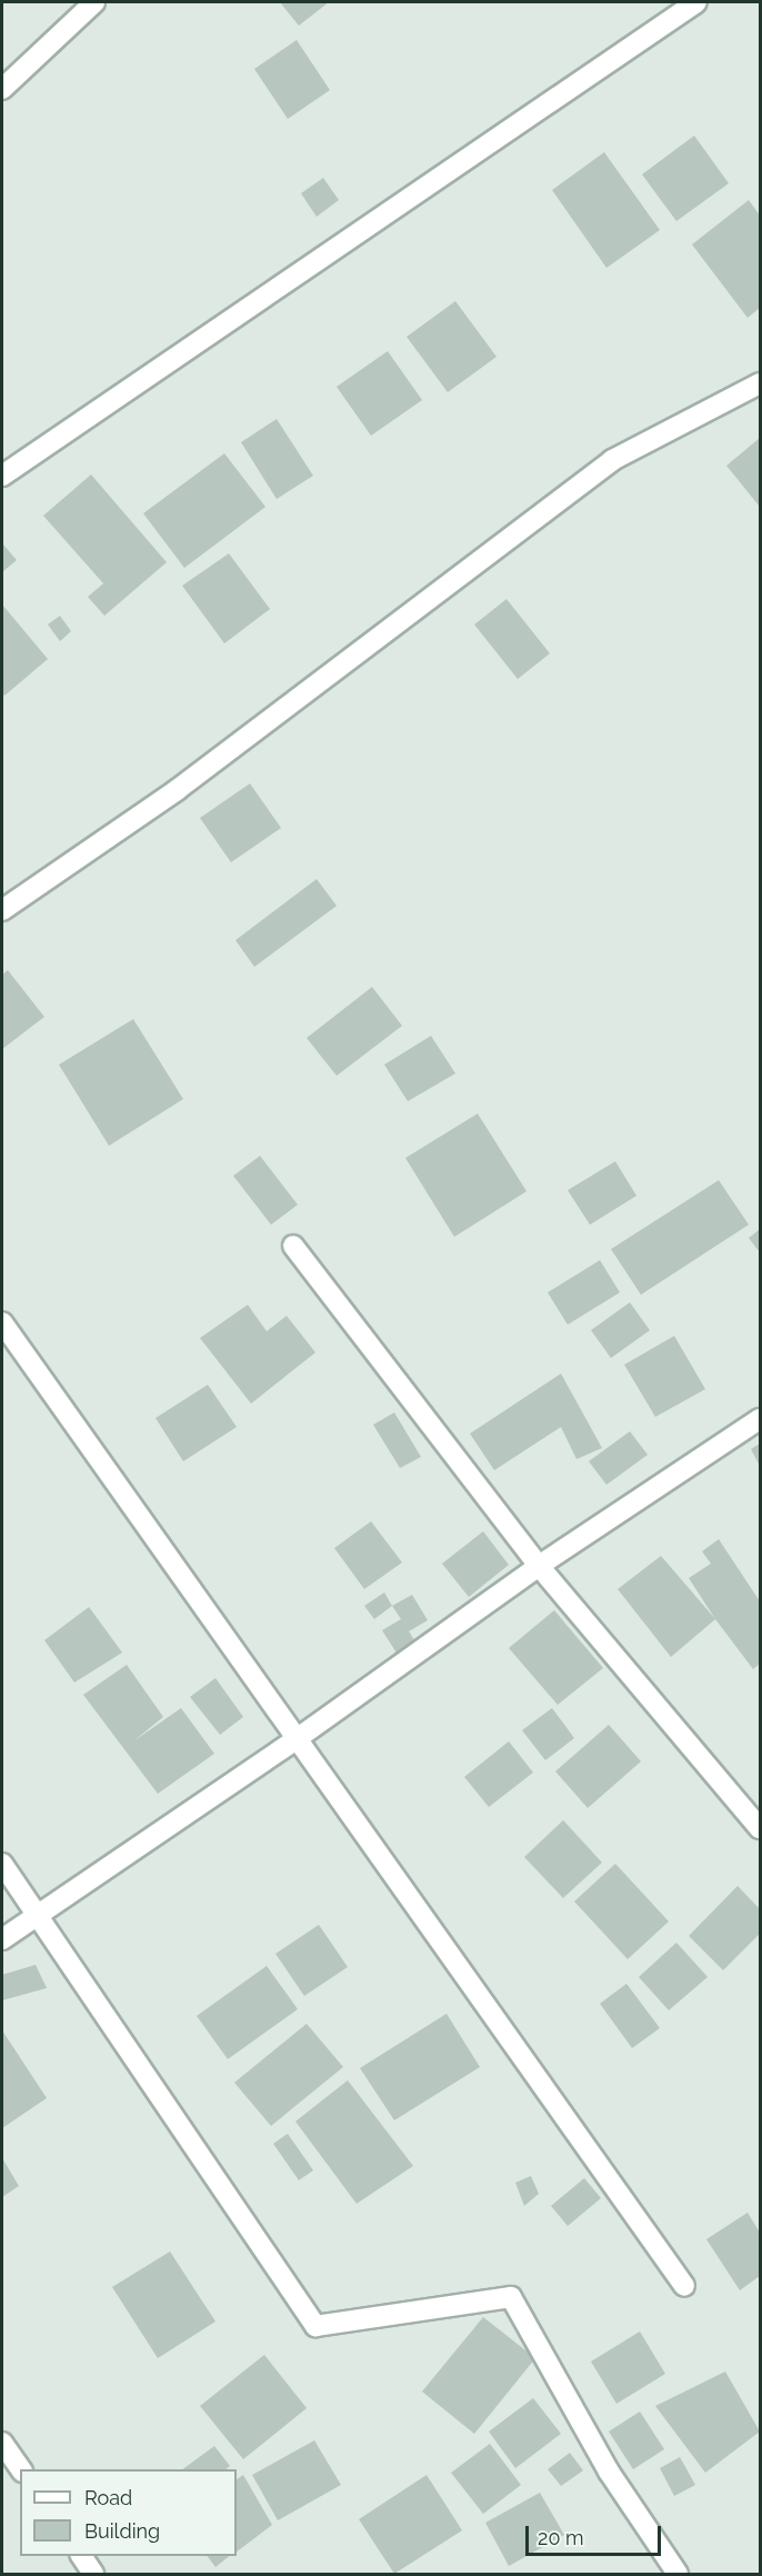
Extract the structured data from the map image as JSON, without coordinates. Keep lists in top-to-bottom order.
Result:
{
  "legend": ["Road", "Building"],
  "scale_bar": "20 m"
}
